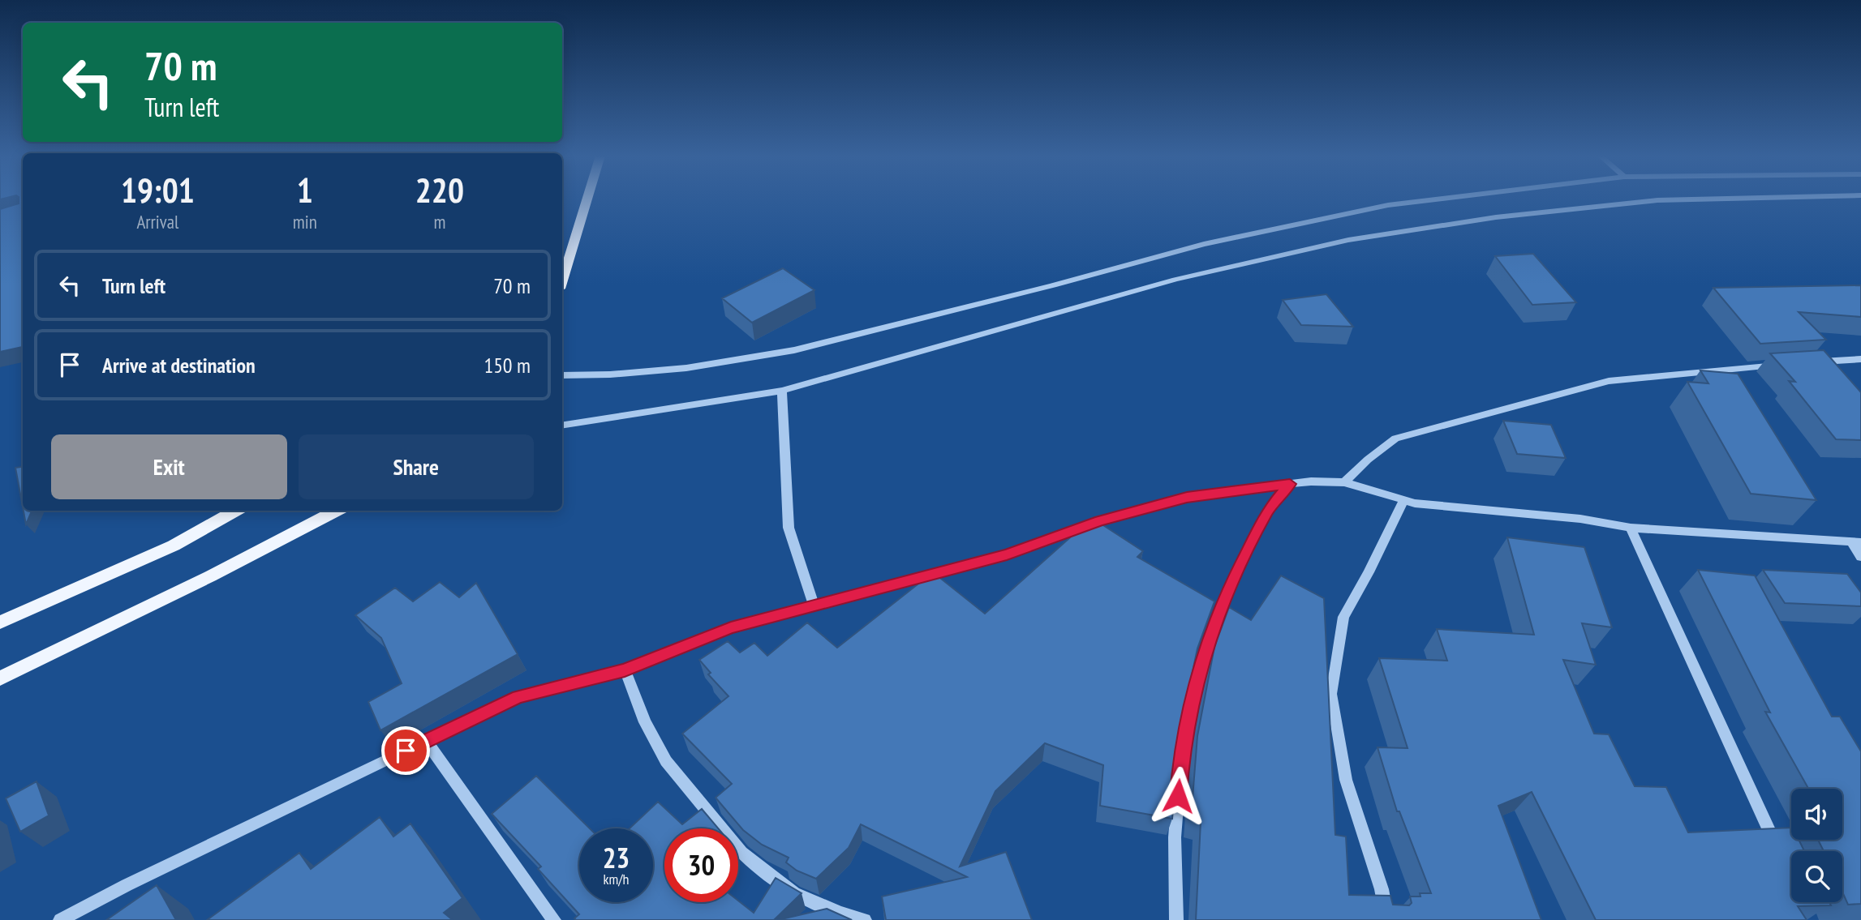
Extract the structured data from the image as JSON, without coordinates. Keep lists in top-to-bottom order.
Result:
{
  "page": {
    "turn": ["70 m", "Turn left"],
    "eta": [
      "19:01",
      "Arrival",
      "1",
      "min",
      "220",
      "m"
    ],
    "list": [
      {
        "name": "Turn left",
        "value": "70 m"
      },
      {
        "name": "Arrive at destination",
        "value": "150 m"
      }
    ],
    "buttons": ["Exit", "Share"],
    "speed": "23 km/h",
    "limit": "30"
  }
}
